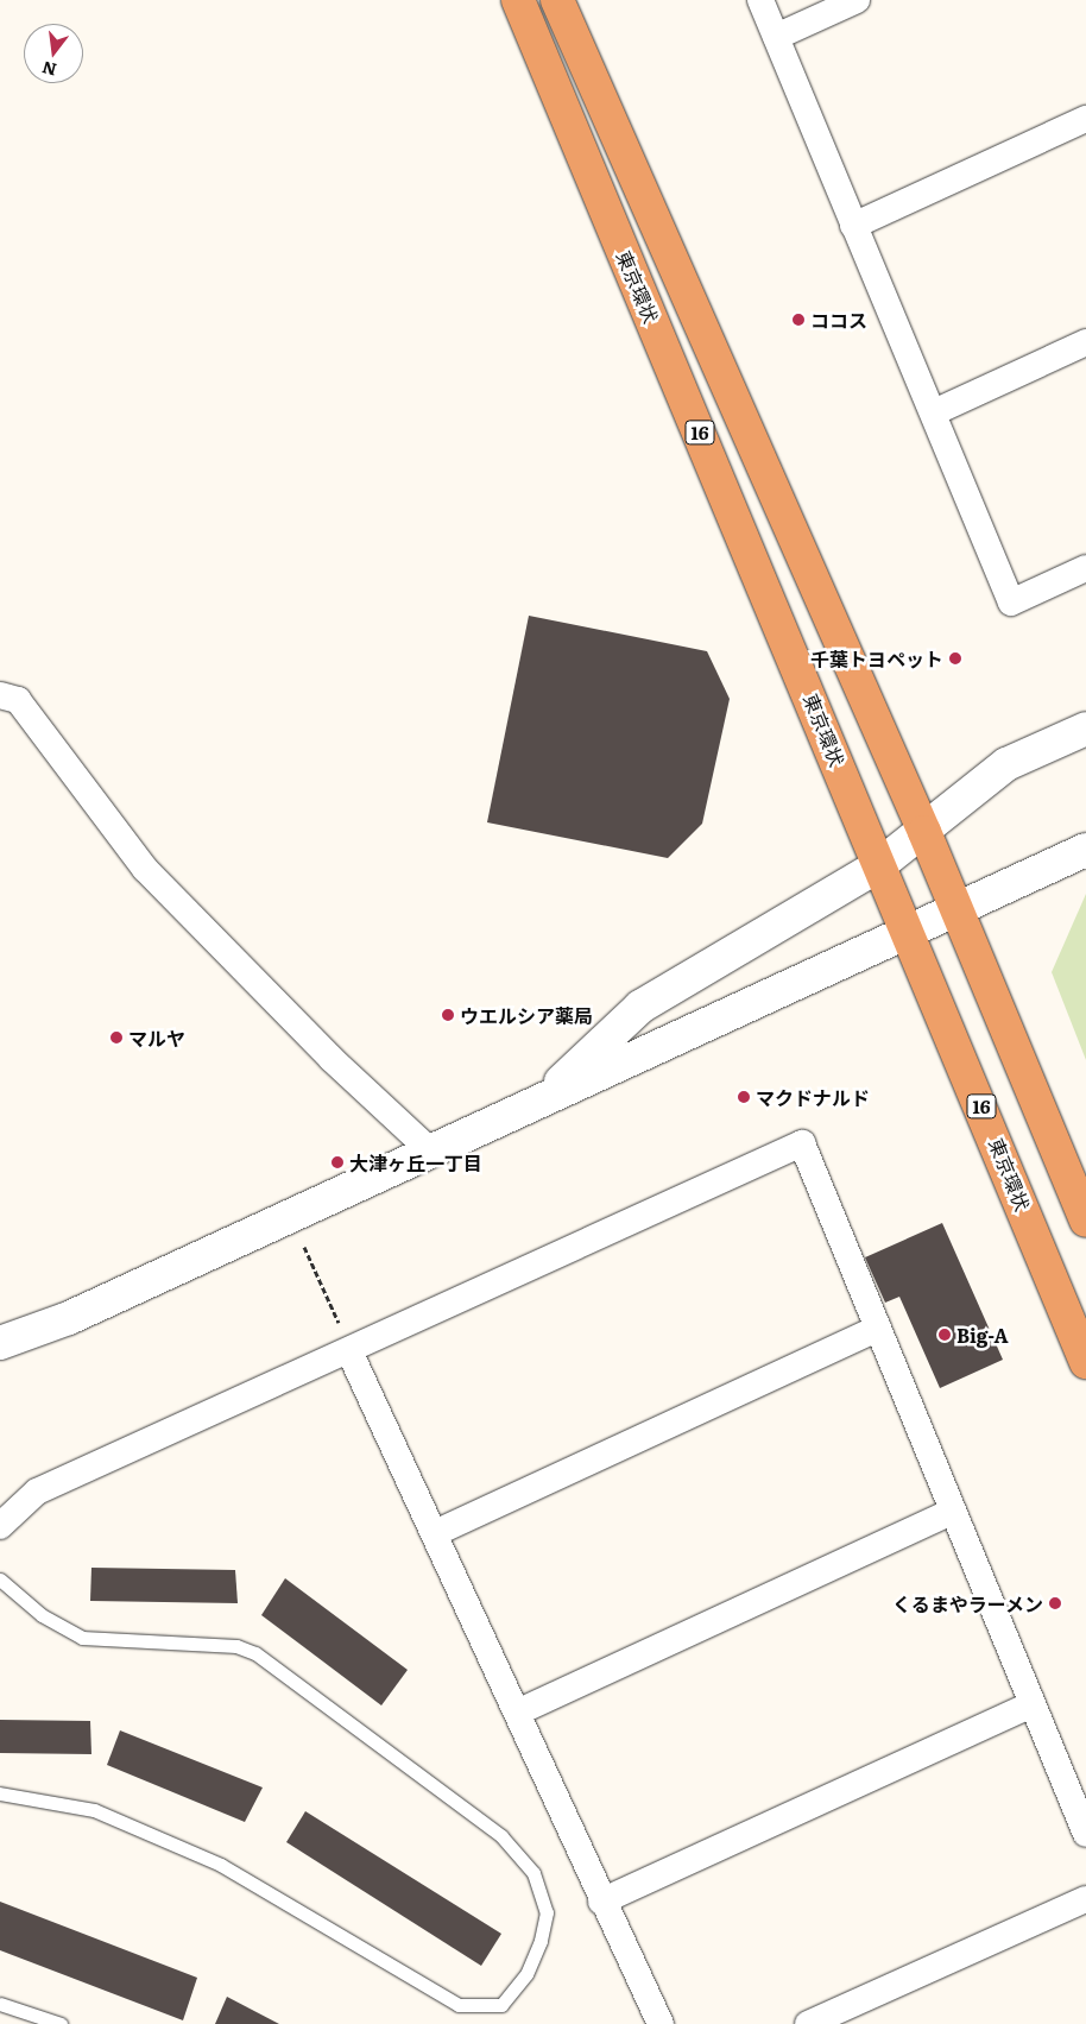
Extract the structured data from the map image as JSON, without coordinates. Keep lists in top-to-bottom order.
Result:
{
  "streets": {
    "highway": ["東京環状", "16"]
  },
  "places": [
    "ココス",
    "千葉トヨペット",
    "ウエルシア薬局",
    "マルヤ",
    "マクドナルド",
    "大津ヶ丘一丁目",
    "Big-A",
    "くるまやラーメン"
  ],
  "north": "bottom"
}
